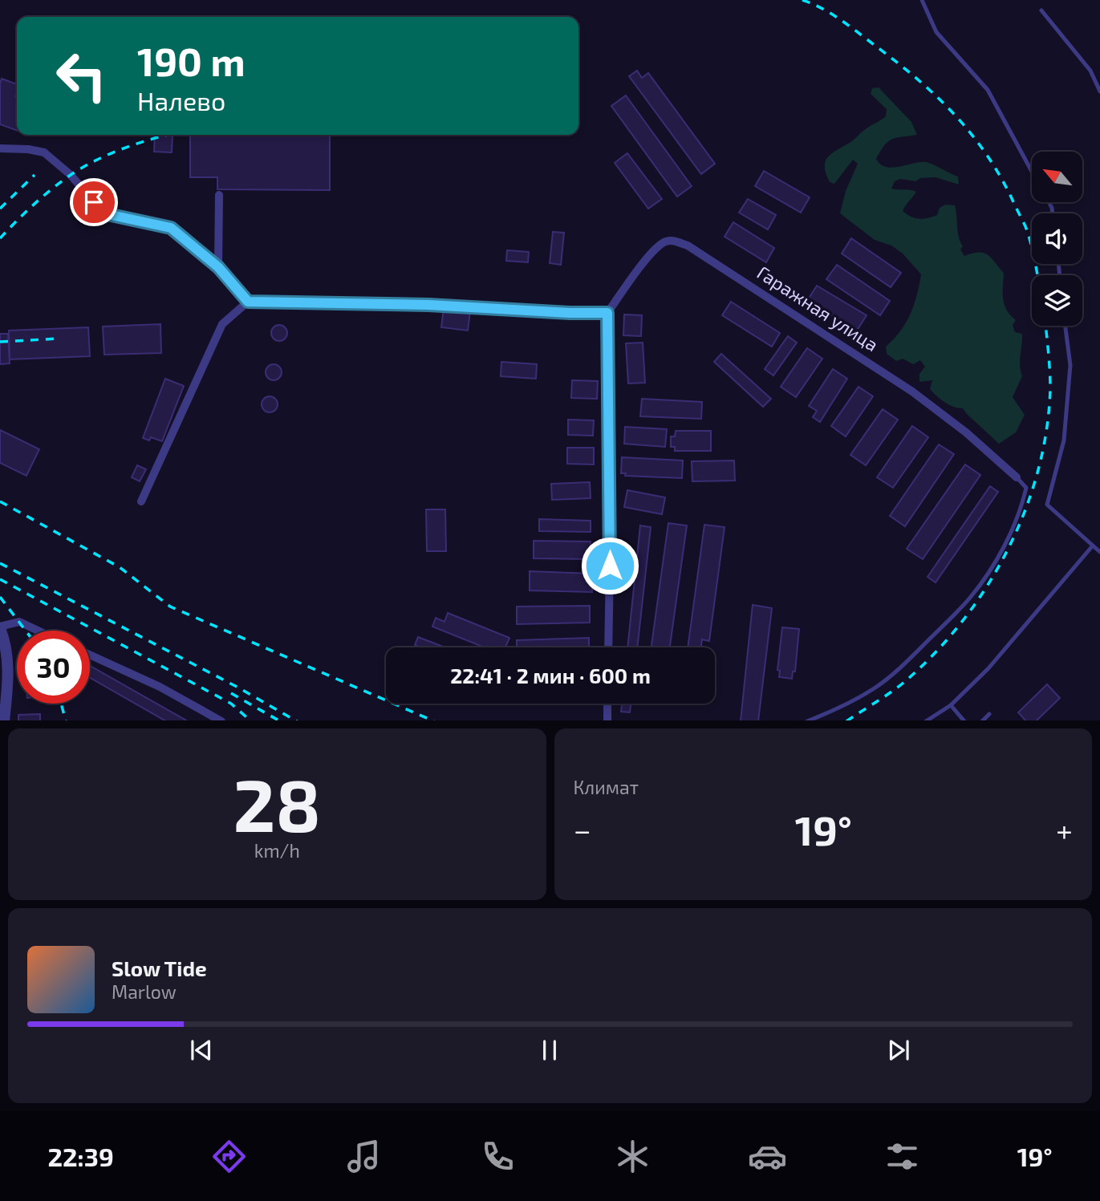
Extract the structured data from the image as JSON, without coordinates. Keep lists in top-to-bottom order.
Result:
{
  "streets": {
    "street": ["Гаражная улица"]
  },
  "north": "top left",
  "page": {
    "turn": ["190 m", "Налево"],
    "limit": "30",
    "trip": "22:41 · 2 мин · 600 m",
    "tile": [
      ["28", "km/h"],
      "Климат"
    ],
    "heat": ["−", "19°", "+"],
    "song": ["Slow Tide", "Marlow"],
    "tabs": ["22:39", "19°"]
  }
}
